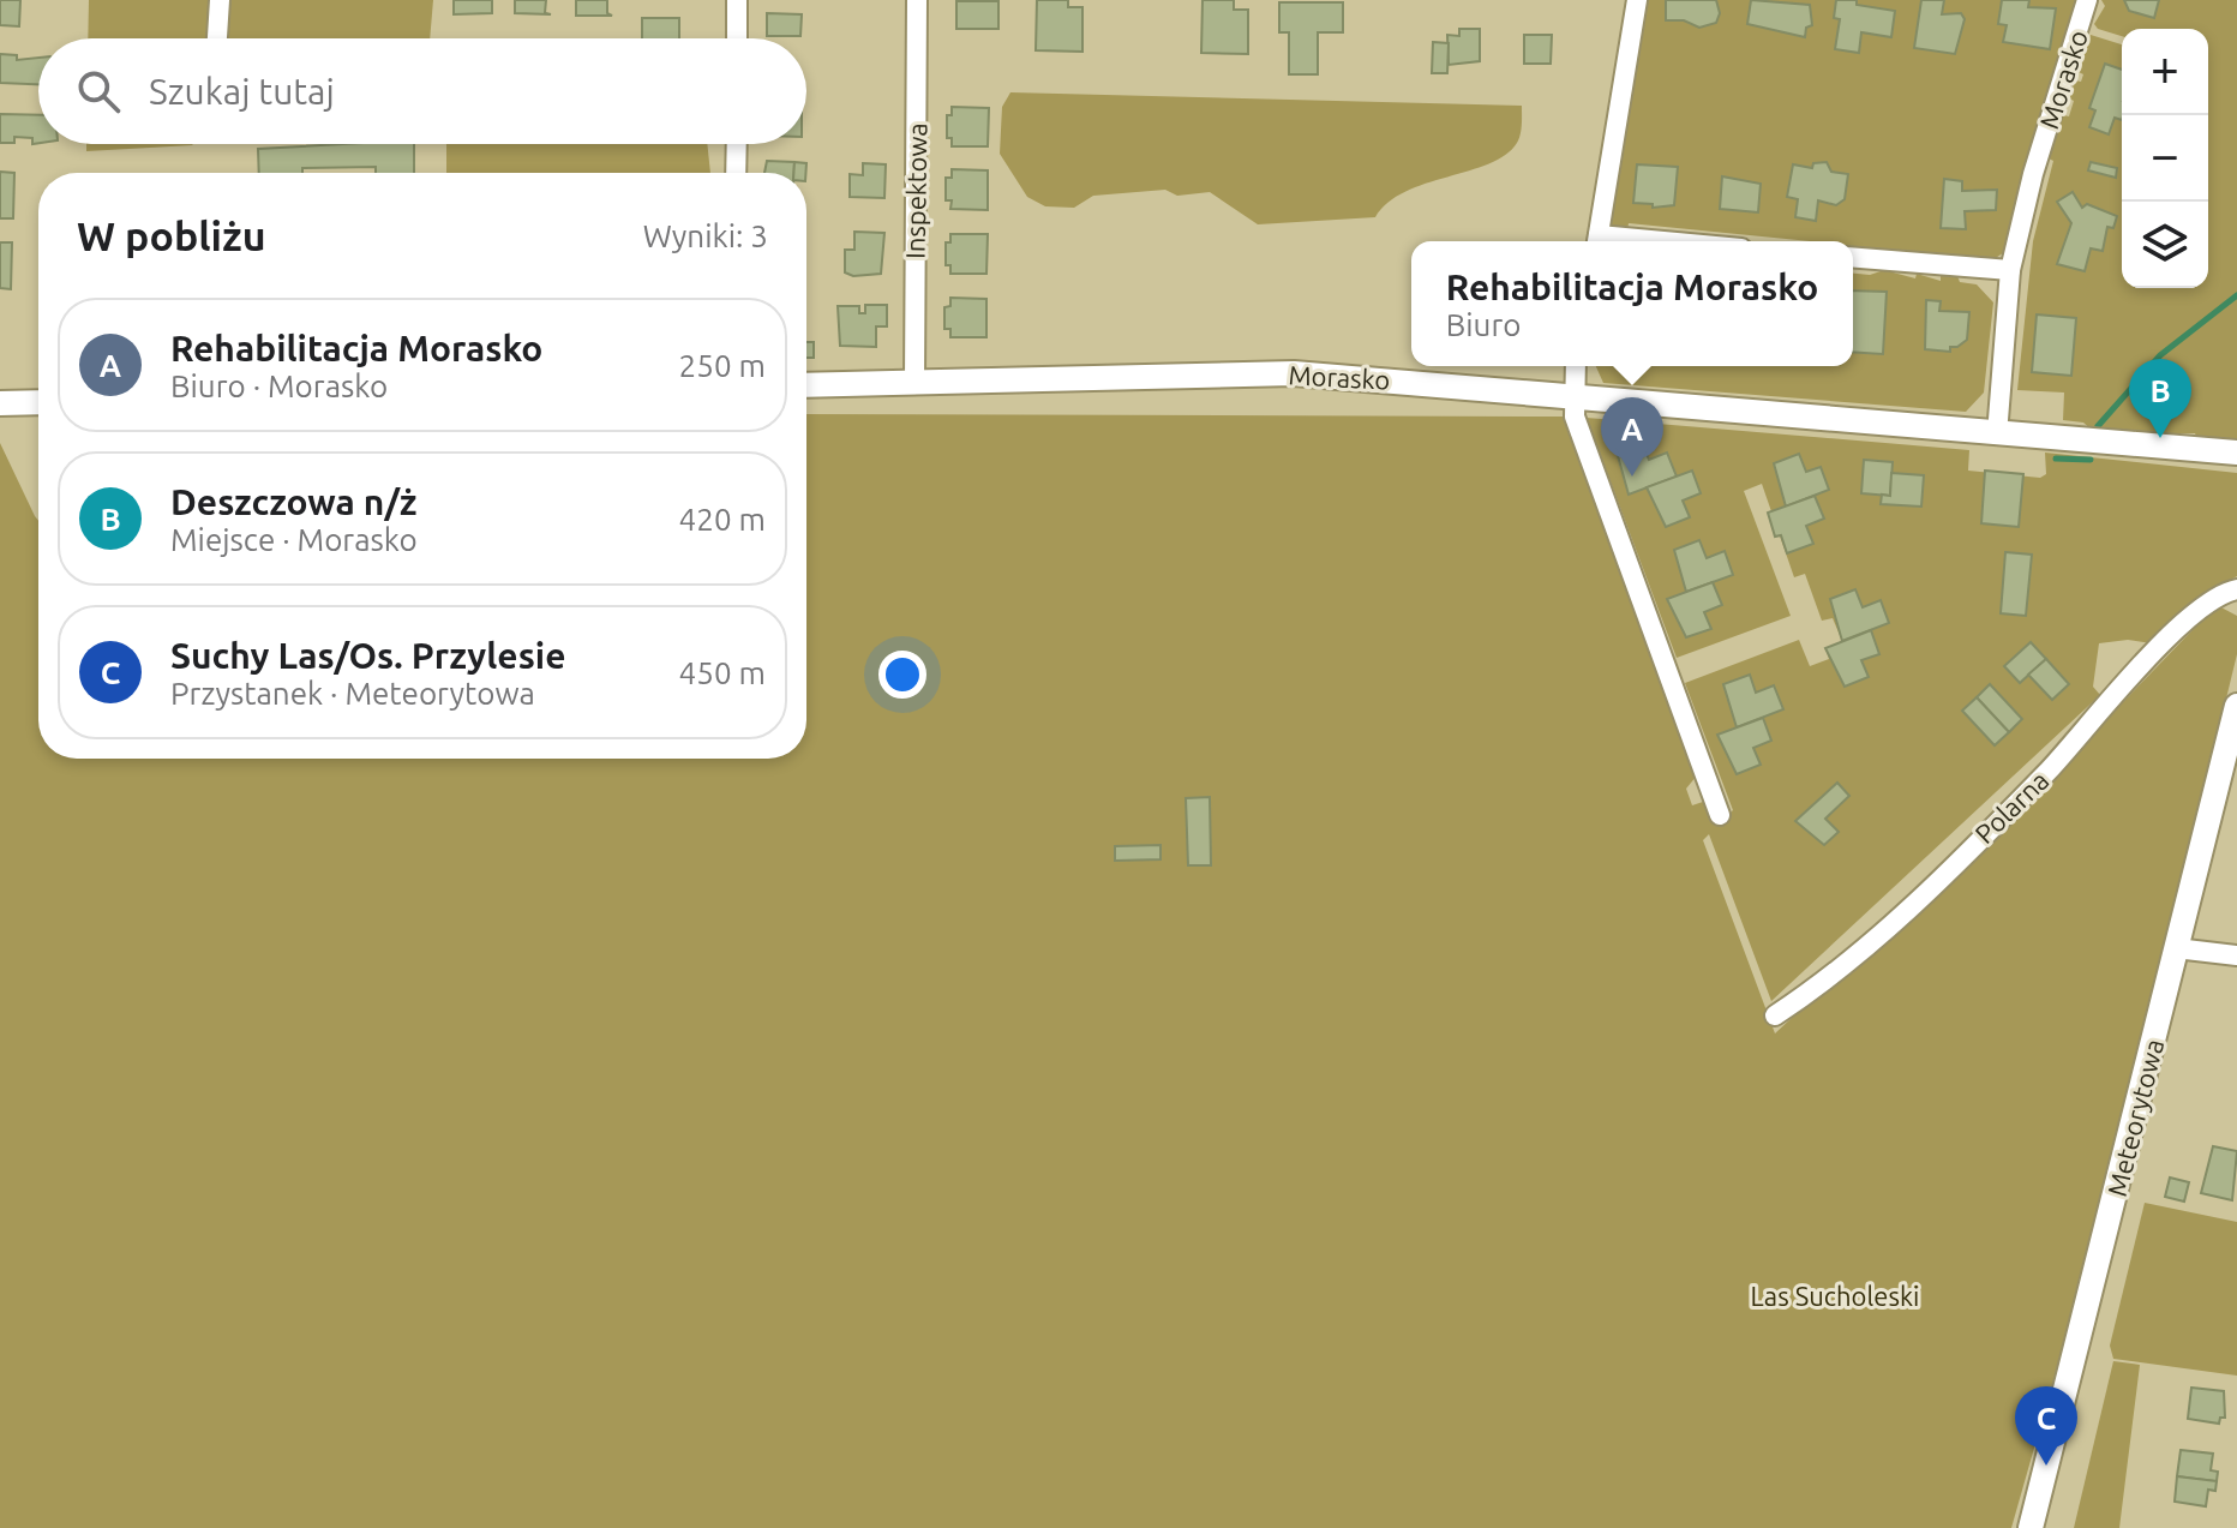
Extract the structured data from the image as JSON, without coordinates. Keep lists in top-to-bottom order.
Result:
{
  "streets": {
    "street": [
      "Morasko",
      "Inspektowa",
      "Polarna",
      "Meteorytowa"
    ]
  },
  "crossings": [
    ["Morasko", "Inspektowa"]
  ],
  "parks": ["Las Sucholeski"],
  "page": {
    "map_buttons": ["+", "−"],
    "search": "Szukaj tutaj",
    "heading": ["W pobliżu", "Wyniki: 3"],
    "popup": ["Rehabilitacja Morasko", "Biuro"],
    "list": [
      {
        "mark": "A",
        "name": "Rehabilitacja Morasko",
        "note": "Biuro · Morasko",
        "value": "250 m"
      },
      {
        "mark": "B",
        "name": "Deszczowa n/ż",
        "note": "Miejsce · Morasko",
        "value": "420 m"
      },
      {
        "mark": "C",
        "name": "Suchy Las/Os. Przylesie",
        "note": "Przystanek · Meteorytowa",
        "value": "450 m"
      }
    ],
    "pins": ["B", "A", "C"]
  }
}
